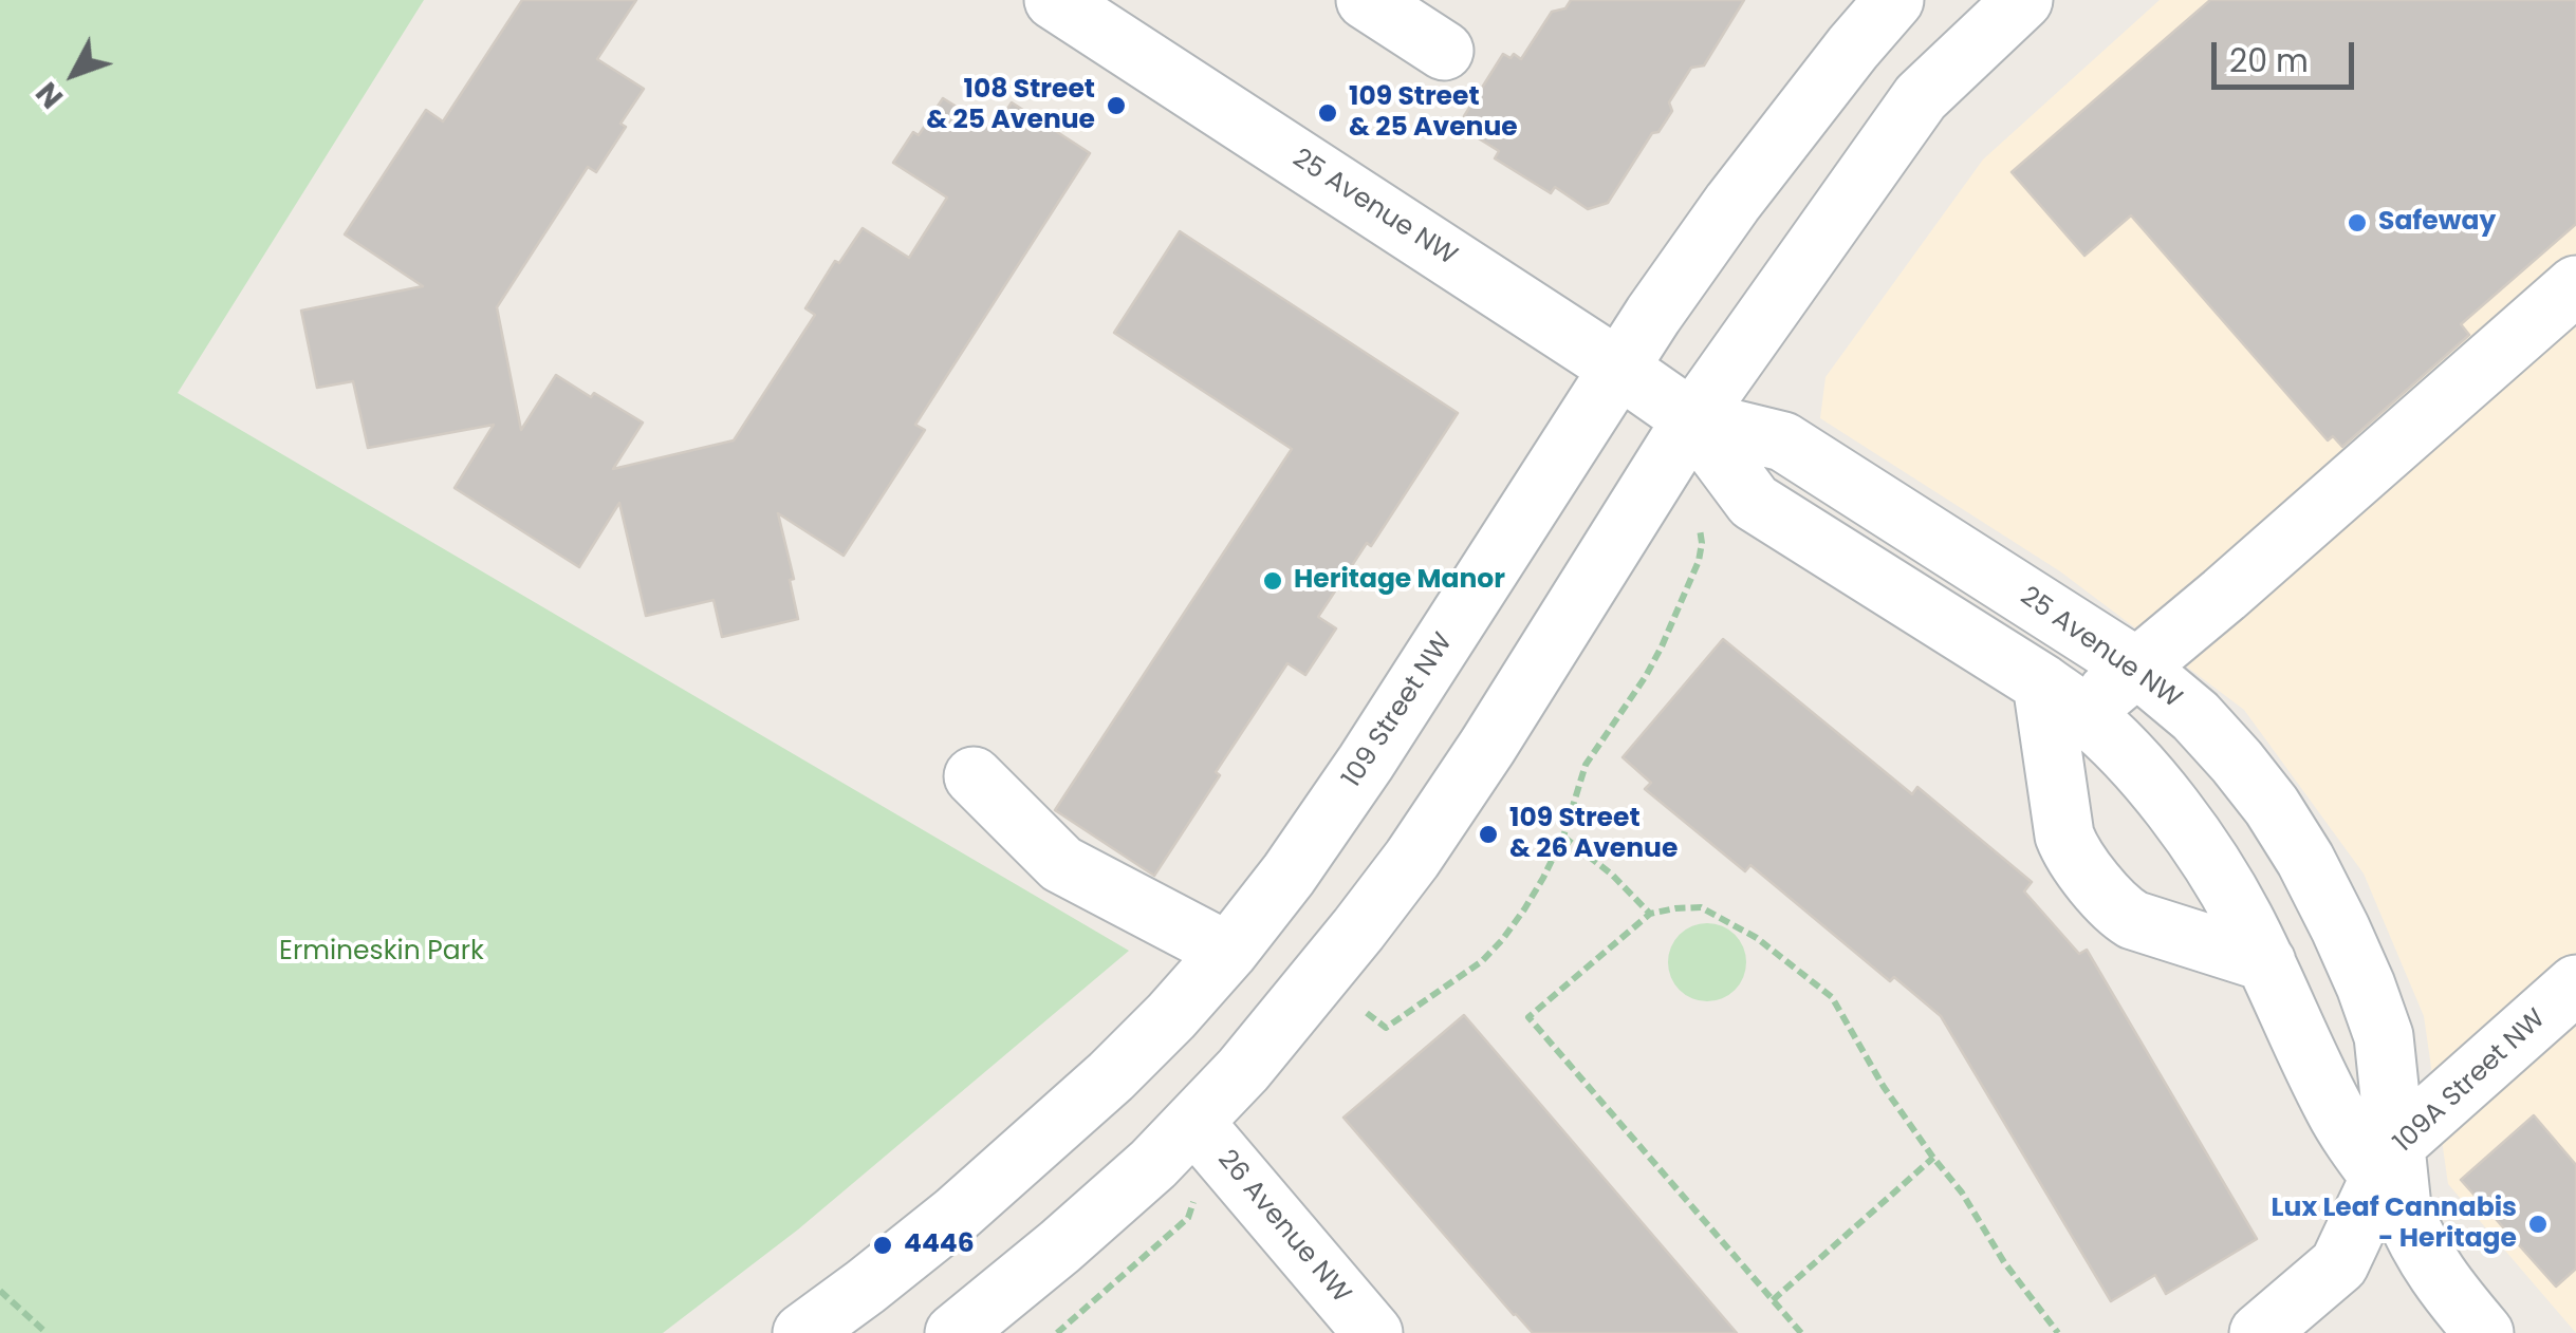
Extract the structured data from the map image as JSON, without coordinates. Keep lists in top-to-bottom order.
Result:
{
  "streets": {
    "street": [
      "25 Avenue NW",
      "109 Street NW",
      "109A Street NW",
      "26 Avenue NW"
    ]
  },
  "crossings": [
    ["25 Avenue NW", "109 Street NW"],
    ["25 Avenue NW", "109A Street NW"]
  ],
  "parks": ["Ermineskin Park"],
  "places": [
    "108 Street & 25 Avenue",
    "109 Street & 25 Avenue",
    "Safeway",
    "Heritage Manor",
    "109 Street & 26 Avenue",
    "Lux Leaf Cannabis - Heritage",
    "4446"
  ],
  "scale_bar": "20 m",
  "north": "bottom left"
}
